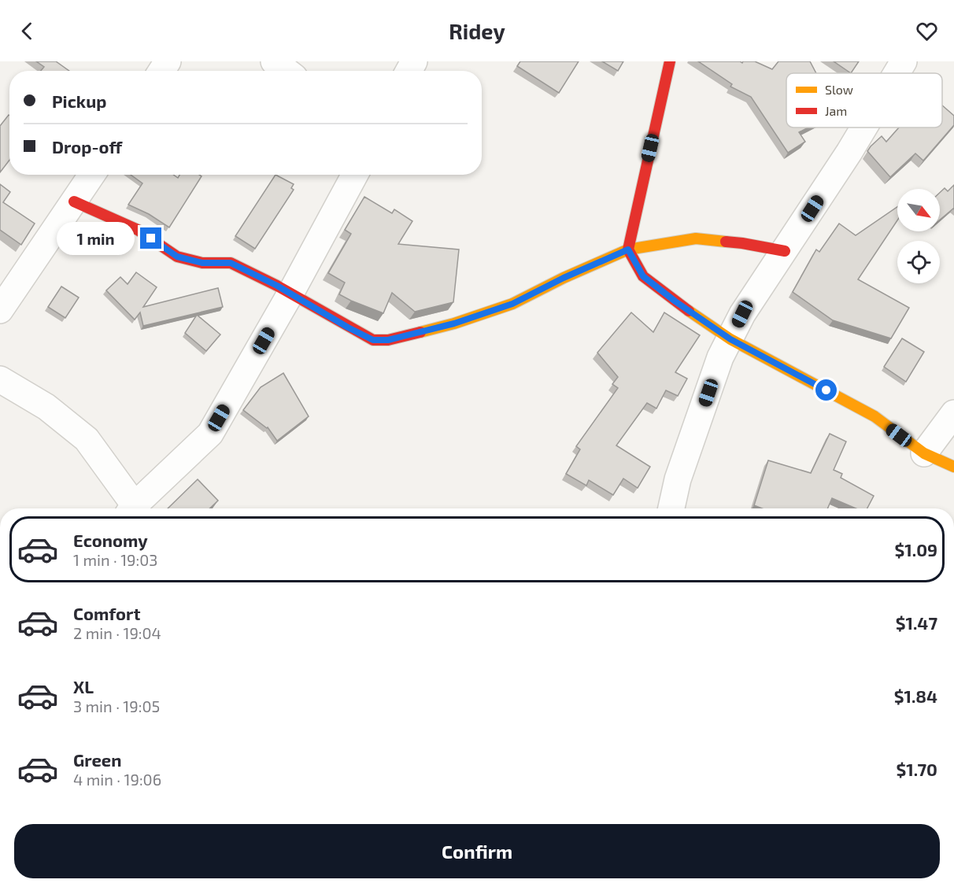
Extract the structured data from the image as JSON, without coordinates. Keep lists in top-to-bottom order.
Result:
{
  "legend": ["Slow", "Jam"],
  "north": "bottom right",
  "page": {
    "header": "Ridey",
    "banner": ["Pickup", "Drop-off"],
    "bubble": "1 min",
    "list": [
      {
        "name": "Economy",
        "note": "1 min · 19:03",
        "value": "$1.09"
      },
      {
        "name": "Comfort",
        "note": "2 min · 19:04",
        "value": "$1.47"
      },
      {
        "name": "XL",
        "note": "3 min · 19:05",
        "value": "$1.84"
      },
      {
        "name": "Green",
        "note": "4 min · 19:06",
        "value": "$1.70"
      }
    ],
    "buttons": "Confirm"
  }
}
